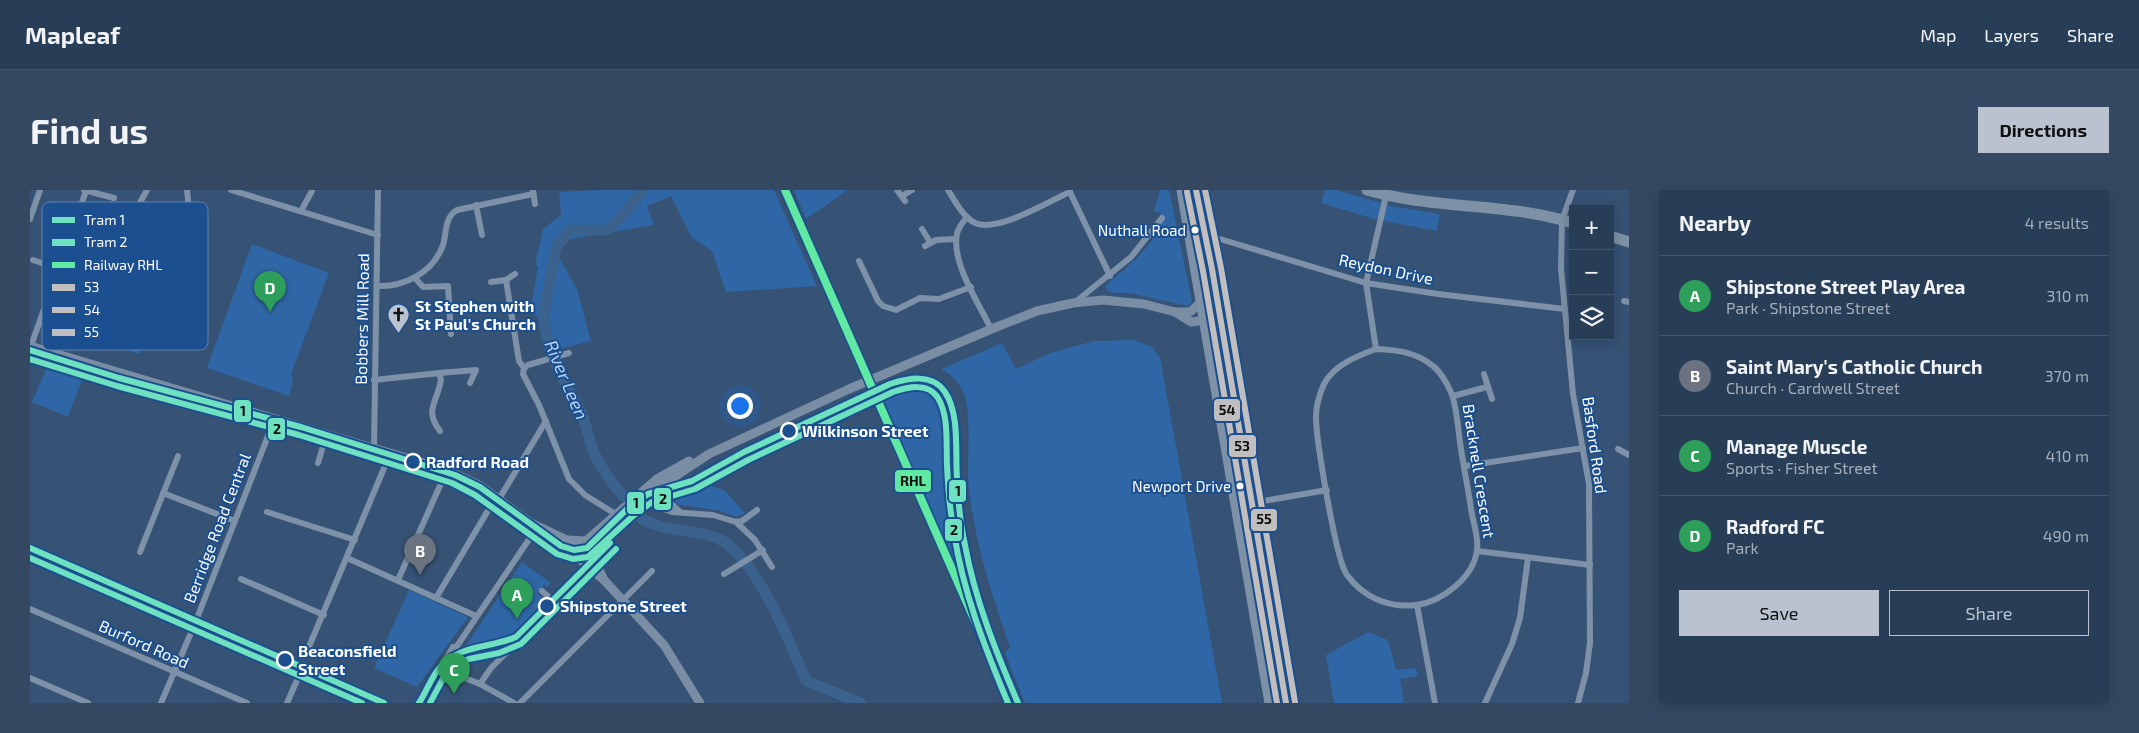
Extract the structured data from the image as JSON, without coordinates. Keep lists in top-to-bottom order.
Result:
{
  "streets": {
    "street": [
      "Reydon Drive",
      "Bobbers Mill Road",
      "Basford Road",
      "Bracknell Crescent",
      "Berridge Road Central",
      "Burford Road"
    ]
  },
  "crossings": [
    ["Reydon Drive", "Basford Road"],
    ["Berridge Road Central", "Burford Road"]
  ],
  "water": ["River Leen"],
  "places": {
    "other": [
      "Nuthall Road",
      "Wilkinson Street",
      "Radford Road",
      "Newport Drive",
      "Shipstone Street",
      "Beaconsfield Street"
    ],
    "church": ["St Stephen with St Paul's Church"]
  },
  "lines": [
    "rail line RHL",
    "transit line 53",
    "transit line 55",
    "transit line 54",
    "tram line 1",
    "tram line 2"
  ],
  "legend": [
    "Tram 1",
    "Tram 2",
    "Railway RHL",
    "53",
    "54",
    "55"
  ],
  "page": {
    "header": "Mapleaf",
    "nav": ["Map", "Layers", "Share"],
    "buttons": [
      "Directions",
      ["Save", "Share"]
    ],
    "title": "Find us",
    "heading": ["Nearby", "4 results"],
    "map_buttons": ["+", "−"],
    "list": [
      {
        "mark": "A",
        "name": "Shipstone Street Play Area",
        "note": "Park · Shipstone Street",
        "value": "310 m"
      },
      {
        "mark": "B",
        "name": "Saint Mary's Catholic Church",
        "note": "Church · Cardwell Street",
        "value": "370 m"
      },
      {
        "mark": "C",
        "name": "Manage Muscle",
        "note": "Sports · Fisher Street",
        "value": "410 m"
      },
      {
        "mark": "D",
        "name": "Radford FC",
        "note": "Park",
        "value": "490 m"
      }
    ],
    "pins": [
      "D",
      "B",
      "A",
      "C"
    ]
  }
}
